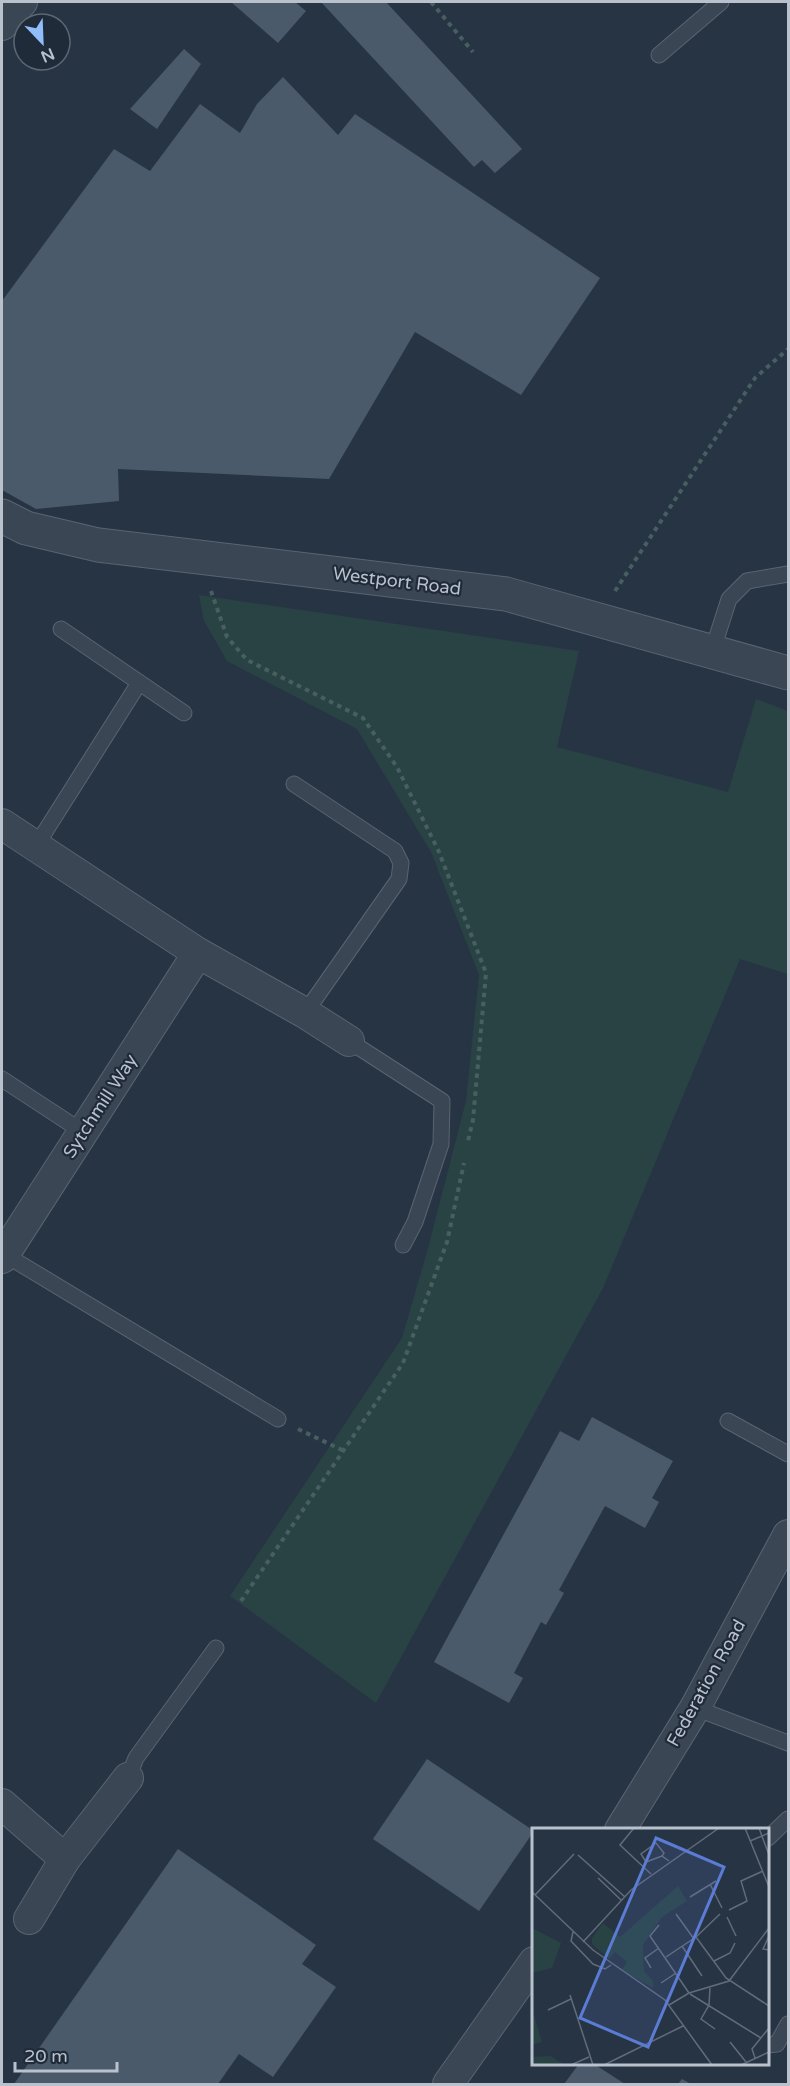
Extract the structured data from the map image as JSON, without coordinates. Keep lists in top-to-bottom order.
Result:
{
  "streets": {
    "street": ["Westport Road", "Sytchmill Way", "Federation Road"]
  },
  "scale_bar": "20 m",
  "north": "bottom right"
}
